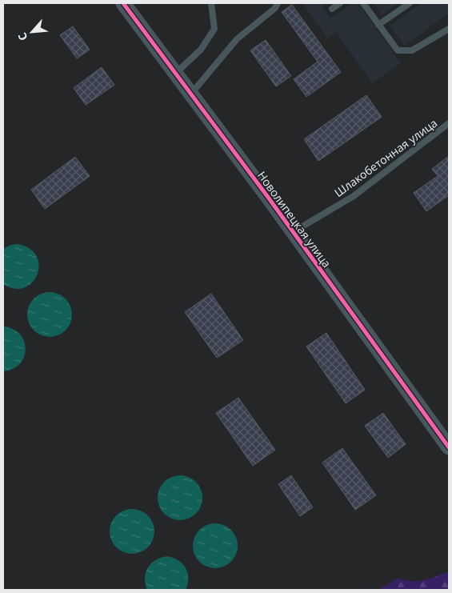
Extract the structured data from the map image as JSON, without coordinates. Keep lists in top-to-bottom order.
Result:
{
  "streets": {
    "street": ["Новолипецкая улица"],
    "lane": ["Шлакобетонная улица"]
  },
  "crossings": [
    ["Шлакобетонная улица", "Новолипецкая улица"]
  ],
  "north": "bottom left"
}
